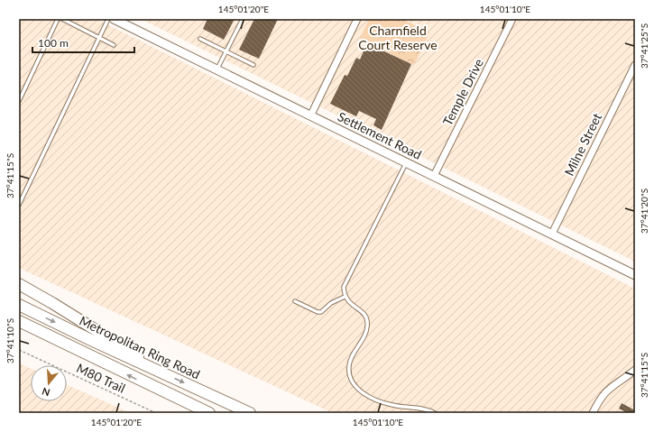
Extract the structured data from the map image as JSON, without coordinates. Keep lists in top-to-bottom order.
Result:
{
  "streets": {
    "highway": ["Metropolitan Ring Road"],
    "main road": ["Settlement Road"],
    "street": ["Temple Drive", "Milne Street"],
    "path": ["M80 Trail"]
  },
  "crossings": [
    ["Temple Drive", "Settlement Road"],
    ["Settlement Road", "Milne Street"]
  ],
  "parks": ["Charnfield Court Reserve"],
  "scale_bar": "100 m",
  "north": "bottom",
  "coordinates": [
    "145°01'20\"E",
    "145°01'10\"E",
    "37°41'25\"S",
    "37°41'15\"S",
    "37°41'20\"S",
    "37°41'10\"S"
  ]
}
